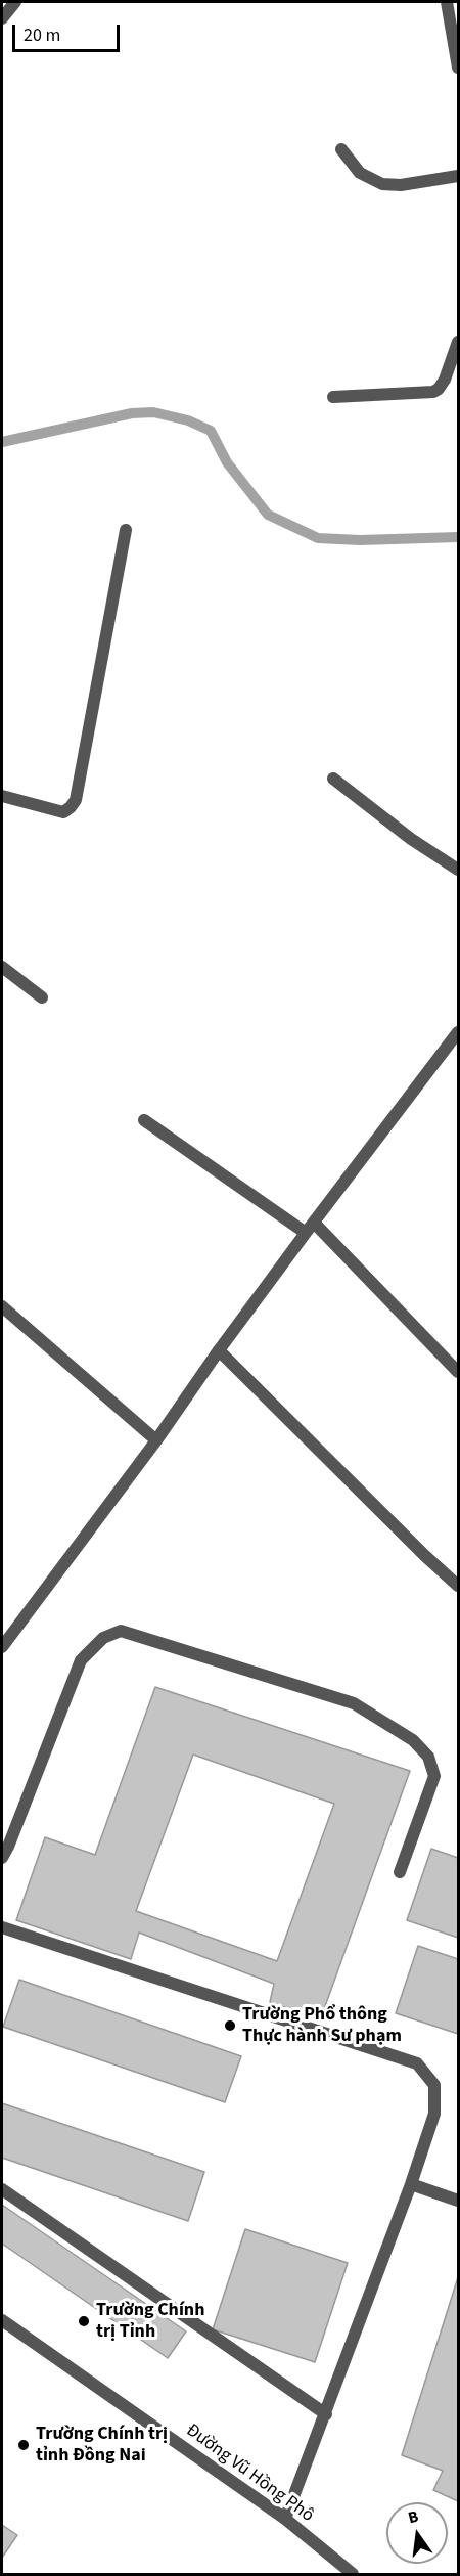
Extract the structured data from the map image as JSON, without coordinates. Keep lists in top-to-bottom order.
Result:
{
  "streets": {
    "street": ["Đường Vũ Hồng Phô"]
  },
  "places": ["Trường Phổ thông Thực hành Sư phạm", "Trường Chính trị Tỉnh", "Trường Chính trị tỉnh Đồng Nai"],
  "scale_bar": "20 m",
  "north": "top"
}
